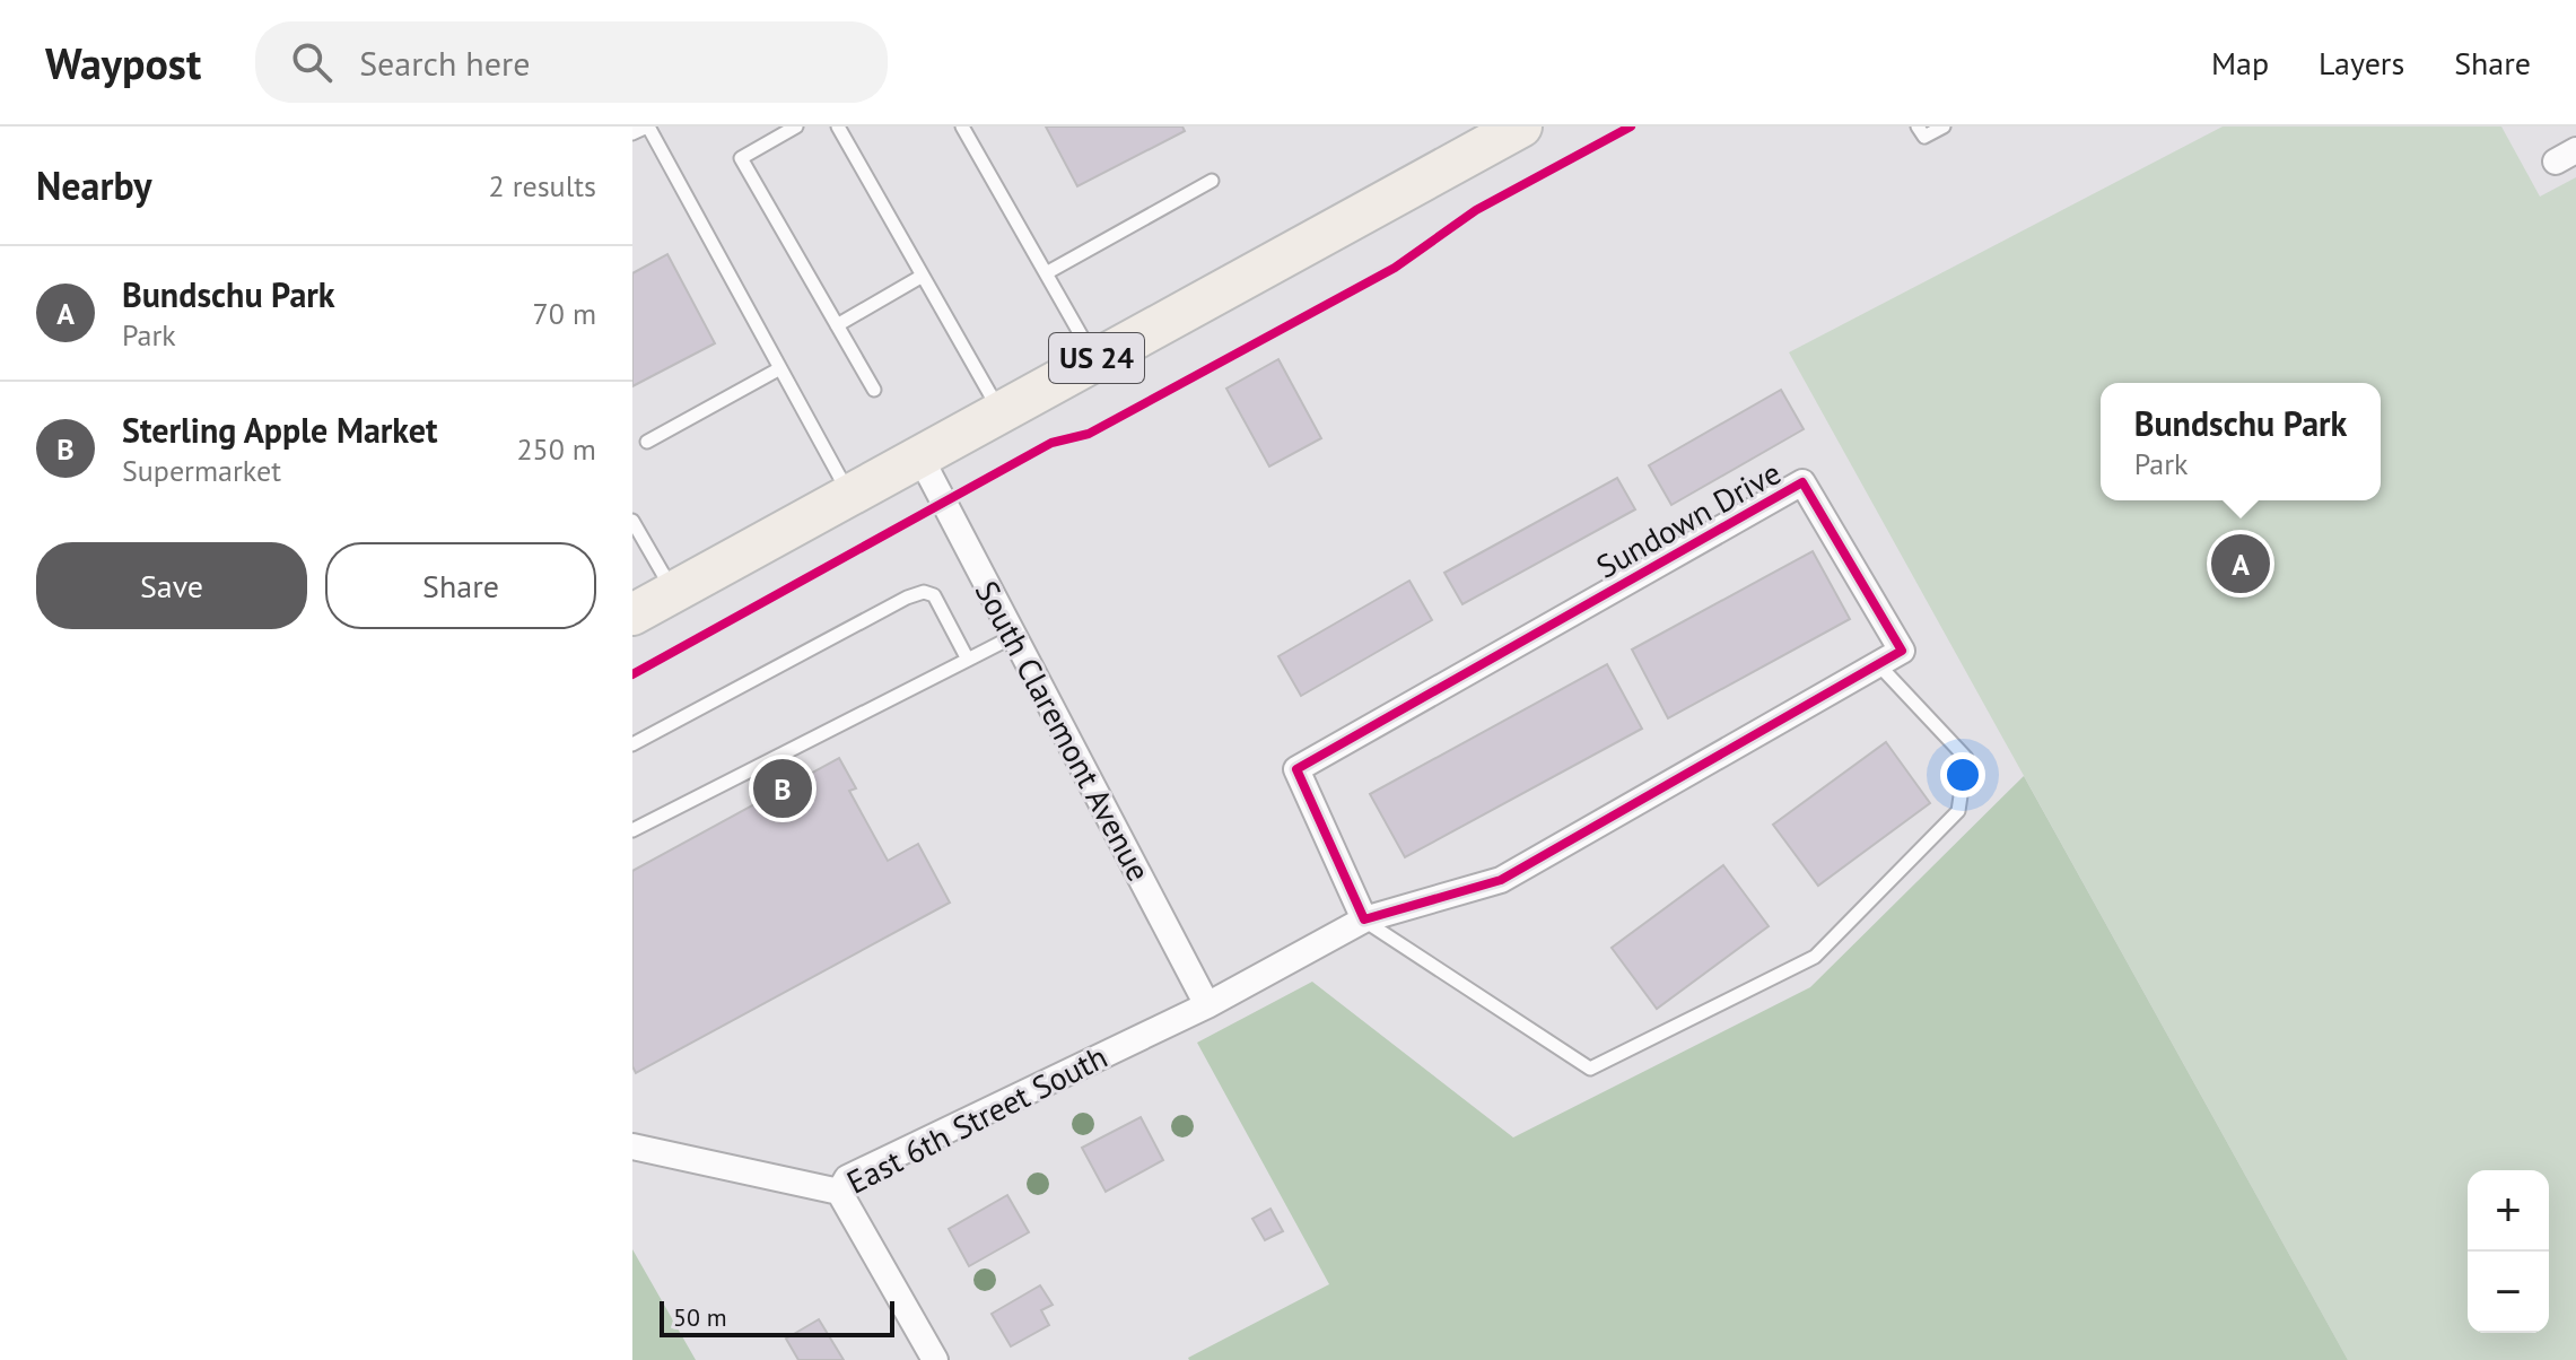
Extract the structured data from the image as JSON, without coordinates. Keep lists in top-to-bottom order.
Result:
{
  "streets": {
    "main road": ["US 24"],
    "street": ["Sundown Drive", "South Claremont Avenue", "East 6th Street South"]
  },
  "crossings": [
    ["US 24", "South Claremont Avenue"],
    ["South Claremont Avenue", "East 6th Street South"]
  ],
  "scale_bar": "50 m",
  "page": {
    "header": "Waypost",
    "search": "Search here",
    "nav": ["Map", "Layers", "Share"],
    "heading": ["Nearby", "2 results"],
    "list": [
      {
        "mark": "A",
        "name": "Bundschu Park",
        "note": "Park",
        "value": "70 m"
      },
      {
        "mark": "B",
        "name": "Sterling Apple Market",
        "note": "Supermarket",
        "value": "250 m"
      }
    ],
    "popup": ["Bundschu Park", "Park"],
    "buttons": ["Save", "Share"],
    "pins": ["A", "B"],
    "map_buttons": ["+", "−"],
    "scale": "50 m"
  }
}
